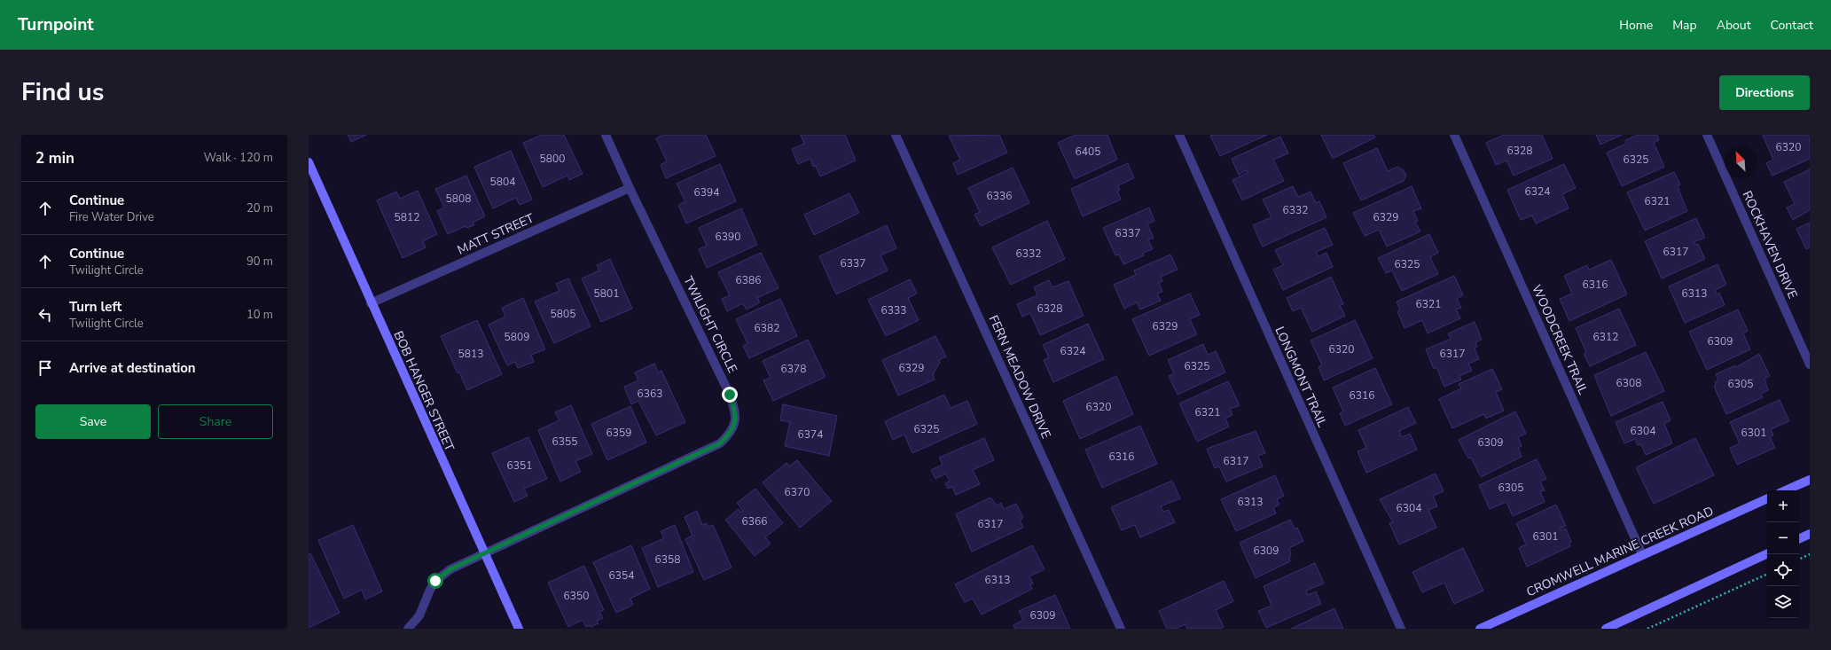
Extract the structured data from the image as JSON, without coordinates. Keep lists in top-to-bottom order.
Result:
{
  "streets": {
    "main road": ["BOB HANGER STREET", "CROMWELL MARINE CREEK ROAD"],
    "street": [
      "MATT STREET",
      "ROCKHAVEN DRIVE",
      "TWILIGHT CIRCLE",
      "WOODCREEK TRAIL",
      "FERN MEADOW DRIVE",
      "LONGMONT TRAIL"
    ]
  },
  "crossings": [
    ["MATT STREET", "TWILIGHT CIRCLE"],
    ["MATT STREET", "BOB HANGER STREET"],
    ["TWILIGHT CIRCLE", "BOB HANGER STREET"],
    ["WOODCREEK TRAIL", "CROMWELL MARINE CREEK ROAD"]
  ],
  "house_numbers": [
    "6320",
    "6328",
    "6405",
    "5800",
    "6325",
    "5804",
    "6324",
    "6394",
    "6336",
    "5808",
    "6321",
    "6332",
    "5812",
    "6329",
    "6337",
    "6390",
    "6317",
    "6332",
    "6337",
    "6325",
    "6386",
    "6316",
    "5801",
    "6313",
    "6321",
    "6328",
    "6333",
    "5805",
    "6329",
    "6382",
    "5809",
    "6312",
    "6309",
    "6320",
    "6324",
    "5813",
    "6317",
    "6325",
    "6329",
    "6378",
    "6308",
    "6305",
    "6363",
    "6316",
    "6320",
    "6321",
    "6325",
    "6304",
    "6359",
    "6301",
    "6374",
    "6355",
    "6309",
    "6316",
    "6317",
    "6351",
    "6305",
    "6370",
    "6313",
    "6304",
    "6366",
    "6317",
    "6301",
    "6309",
    "6358",
    "6354",
    "6313",
    "6350",
    "6309"
  ],
  "north": "top left",
  "page": {
    "header": "Turnpoint",
    "nav": [
      "Home",
      "Map",
      "About",
      "Contact"
    ],
    "title": "Find us",
    "buttons": [
      "Directions",
      ["Save", "Share"]
    ],
    "heading": ["2 min", "Walk · 120 m"],
    "list": [
      ["Continue", "Fire Water Drive", "20 m"],
      ["Continue", "Twilight Circle", "90 m"],
      ["Turn left", "Twilight Circle", "10 m"],
      "Arrive at destination"
    ],
    "map_buttons": ["+", "−"]
  }
}
